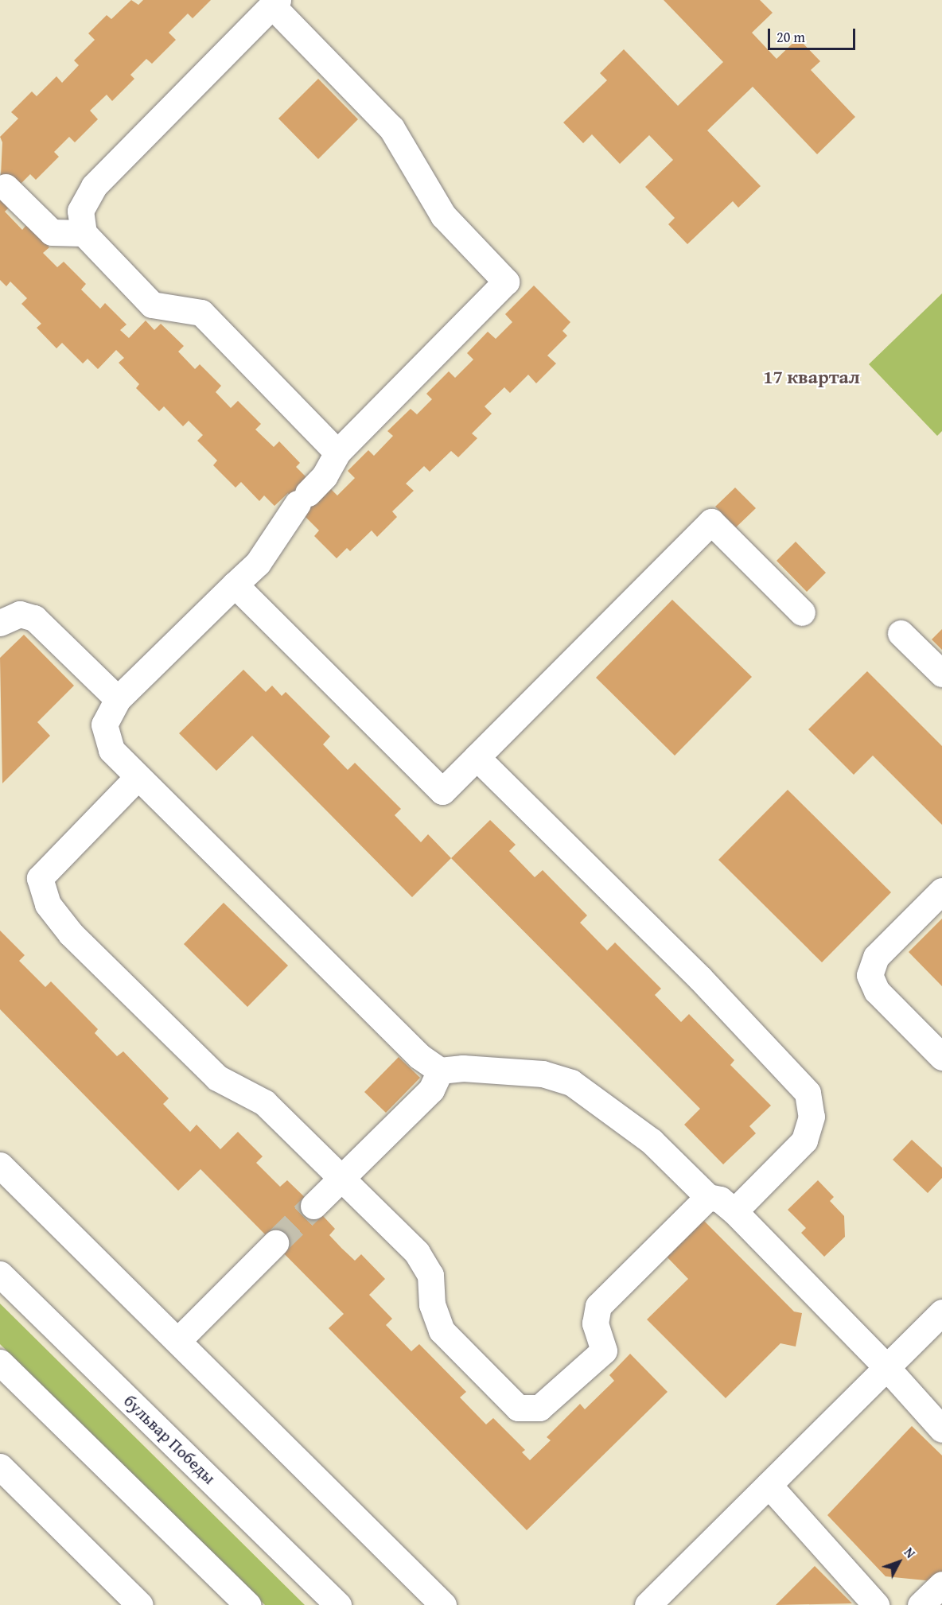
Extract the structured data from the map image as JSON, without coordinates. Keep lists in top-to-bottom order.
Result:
{
  "streets": {
    "street": ["бульвар Победы"]
  },
  "districts": ["17 квартал"],
  "scale_bar": "20 m",
  "north": "top right"
}
